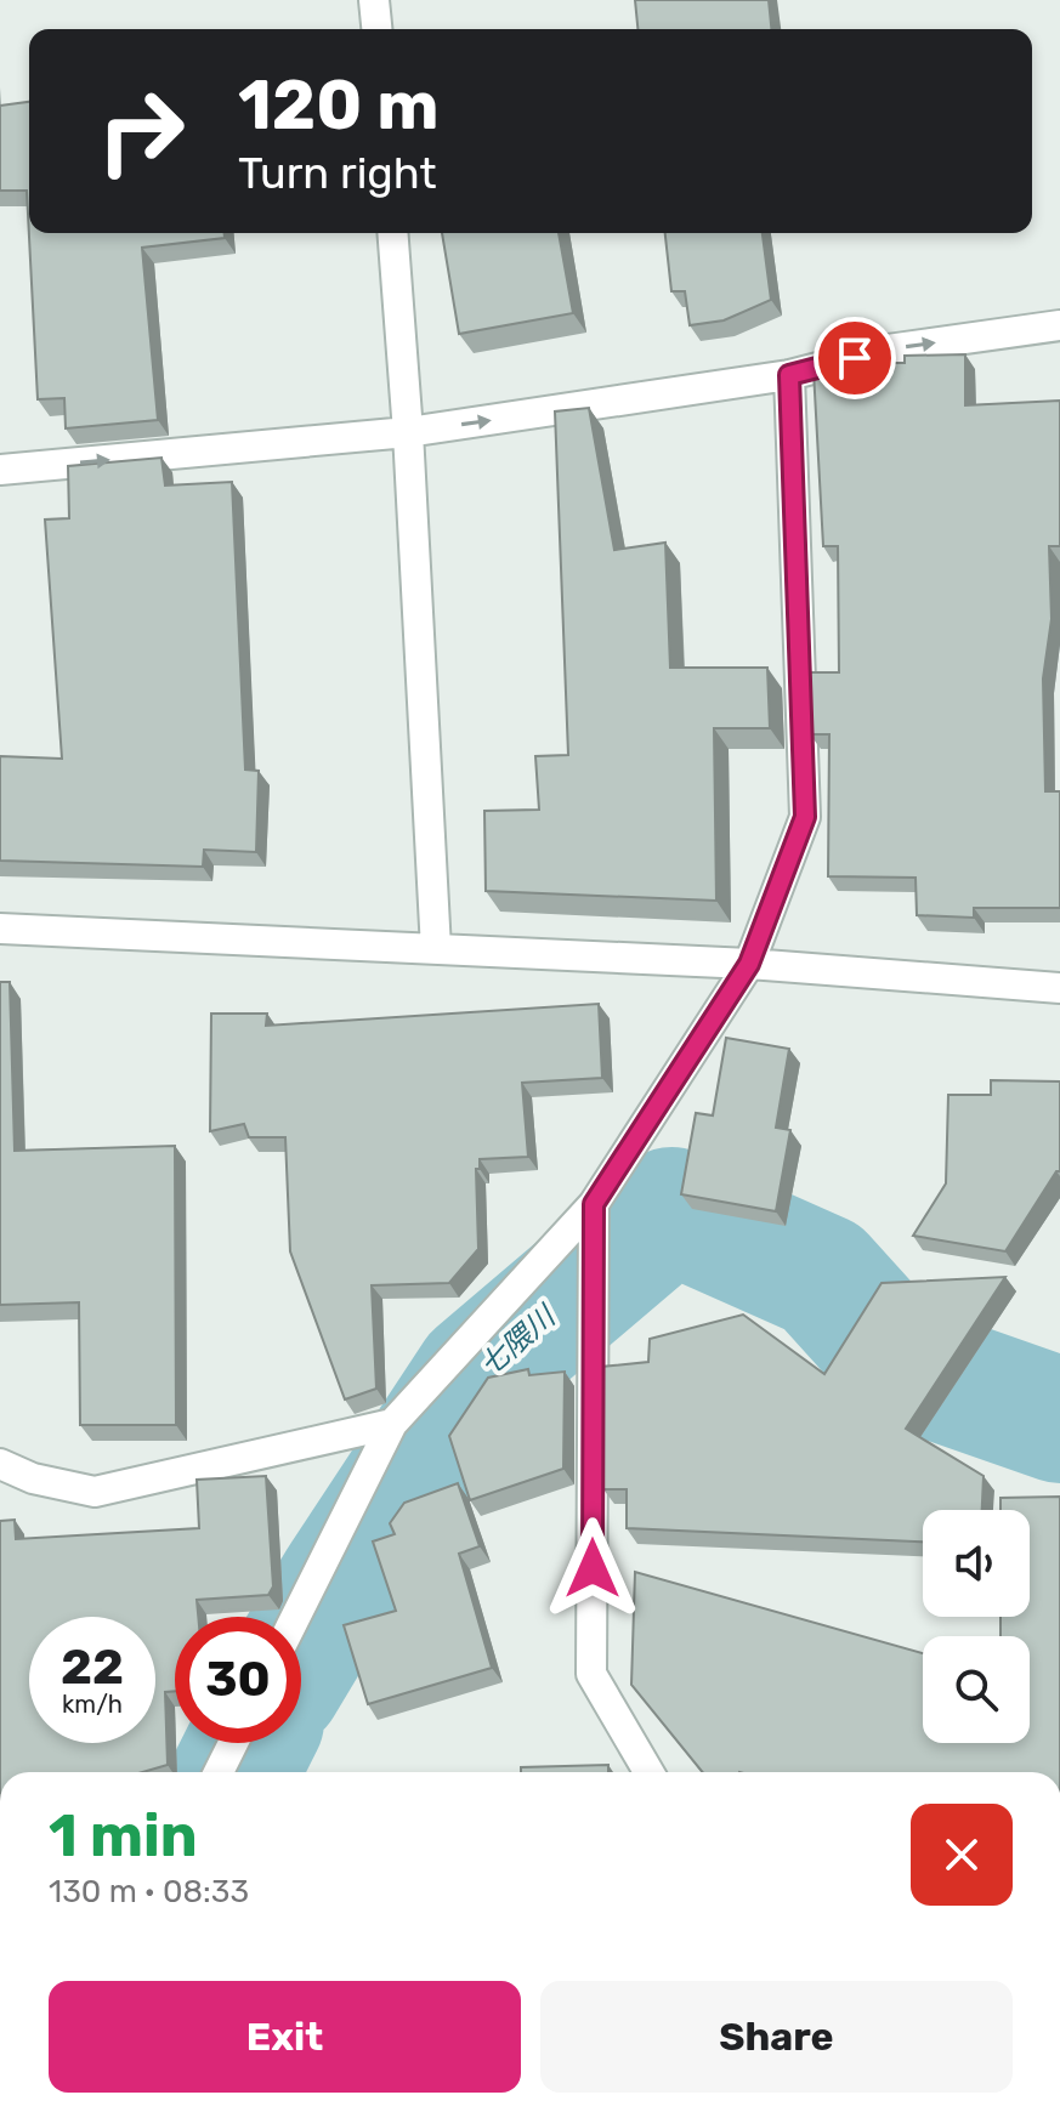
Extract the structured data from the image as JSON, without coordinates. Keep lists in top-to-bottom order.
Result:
{
  "water": ["七隈川"],
  "page": {
    "turn": ["120 m", "Turn right"],
    "speed": "22 km/h",
    "limit": "30",
    "heading": ["1 min", "130 m · 08:33"],
    "buttons": ["Exit", "Share"]
  }
}
